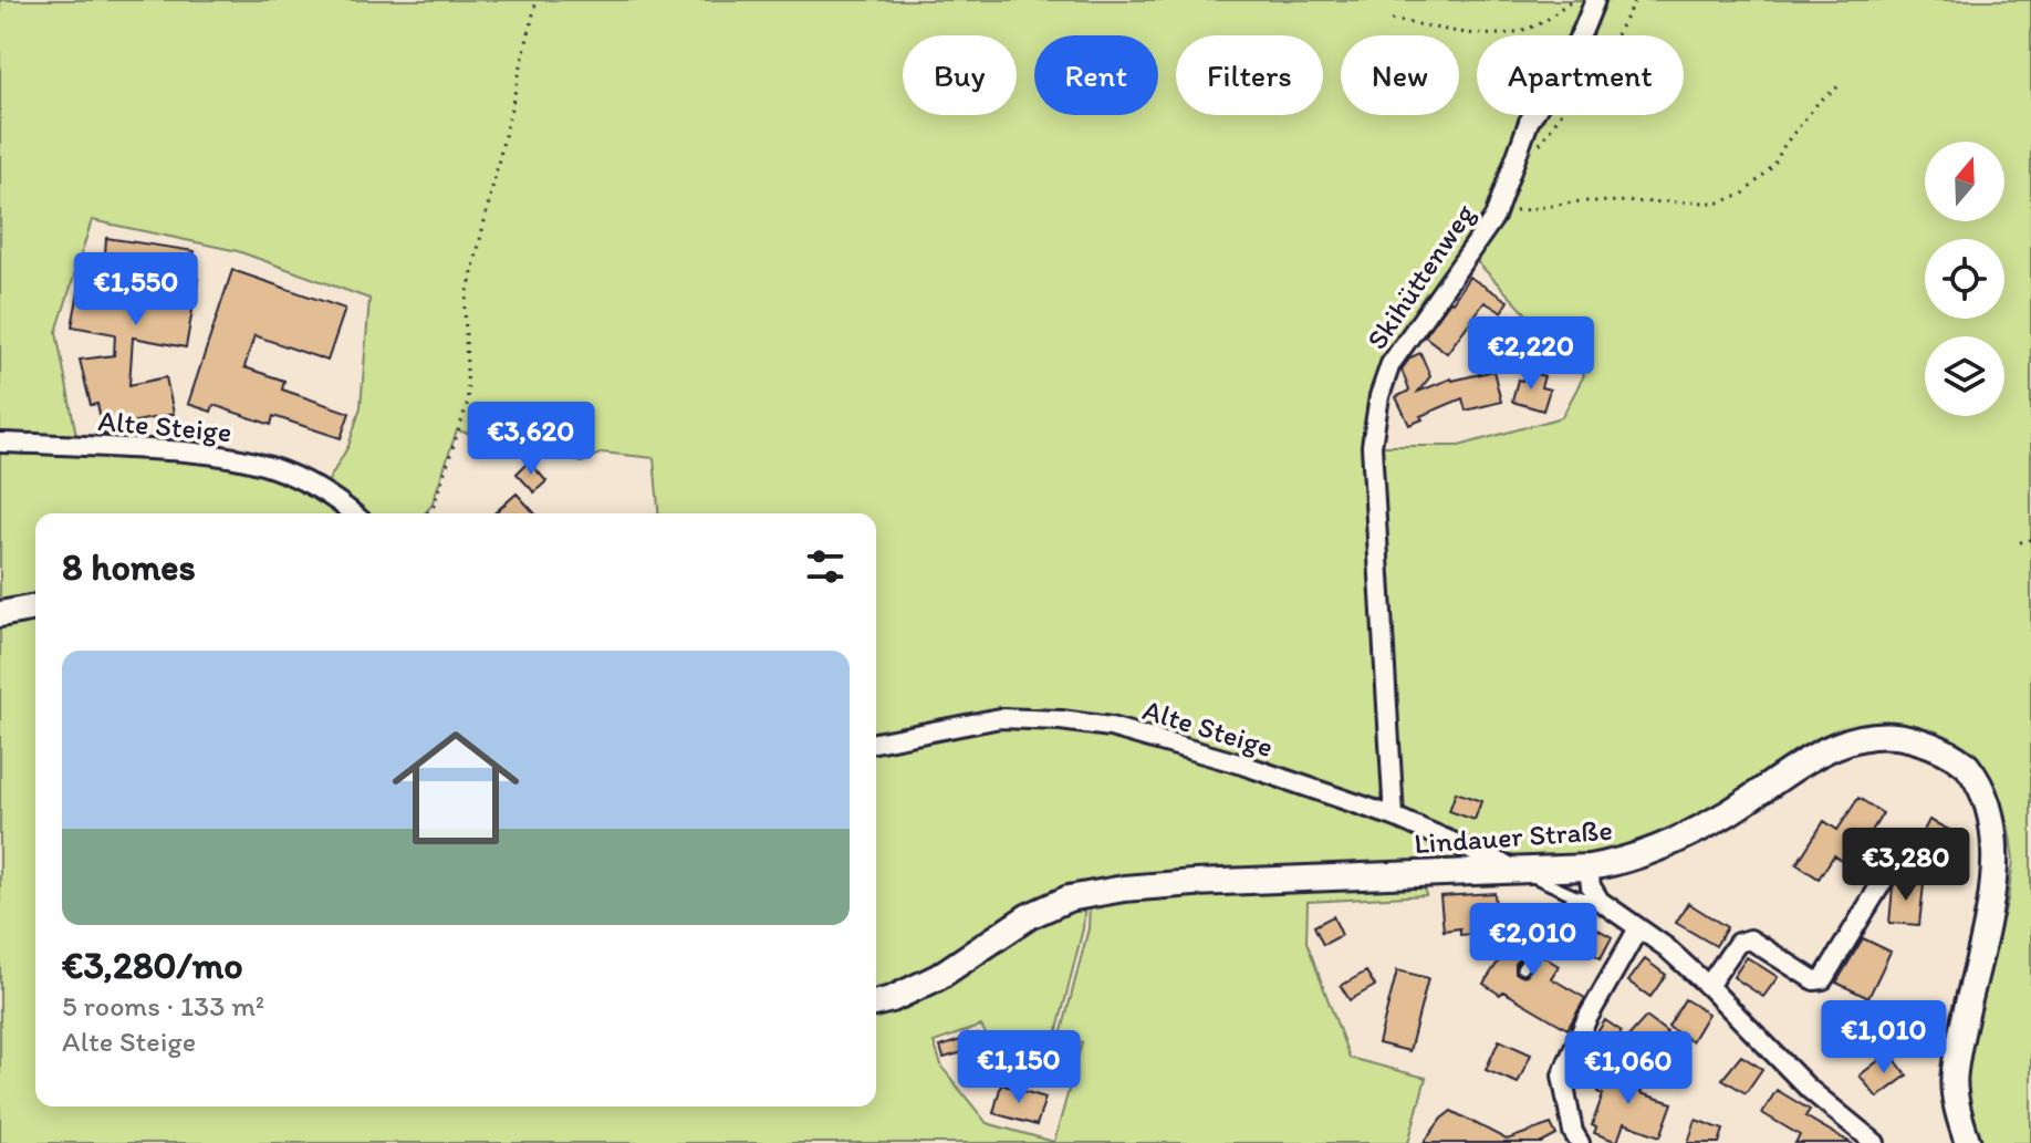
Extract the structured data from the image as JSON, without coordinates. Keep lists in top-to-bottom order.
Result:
{
  "streets": {
    "main road": ["Lindauer Straße"],
    "street": ["Skihüttenweg", "Alte Steige"]
  },
  "crossings": [
    ["Skihüttenweg", "Alte Steige"],
    ["Alte Steige", "Lindauer Straße"]
  ],
  "north": "top",
  "page": {
    "chip": [
      "Buy",
      "Rent",
      "Filters",
      "New",
      "Apartment"
    ],
    "price": [
      "€1,550",
      "€2,220",
      "€3,620",
      "€3,280",
      "€2,010",
      "€1,010",
      "€1,150",
      "€1,060"
    ],
    "heading": "8 homes",
    "list": [
      {
        "name": "€3,280/mo",
        "note": "5 rooms · 133 m² · Alte Steige"
      }
    ]
  }
}
